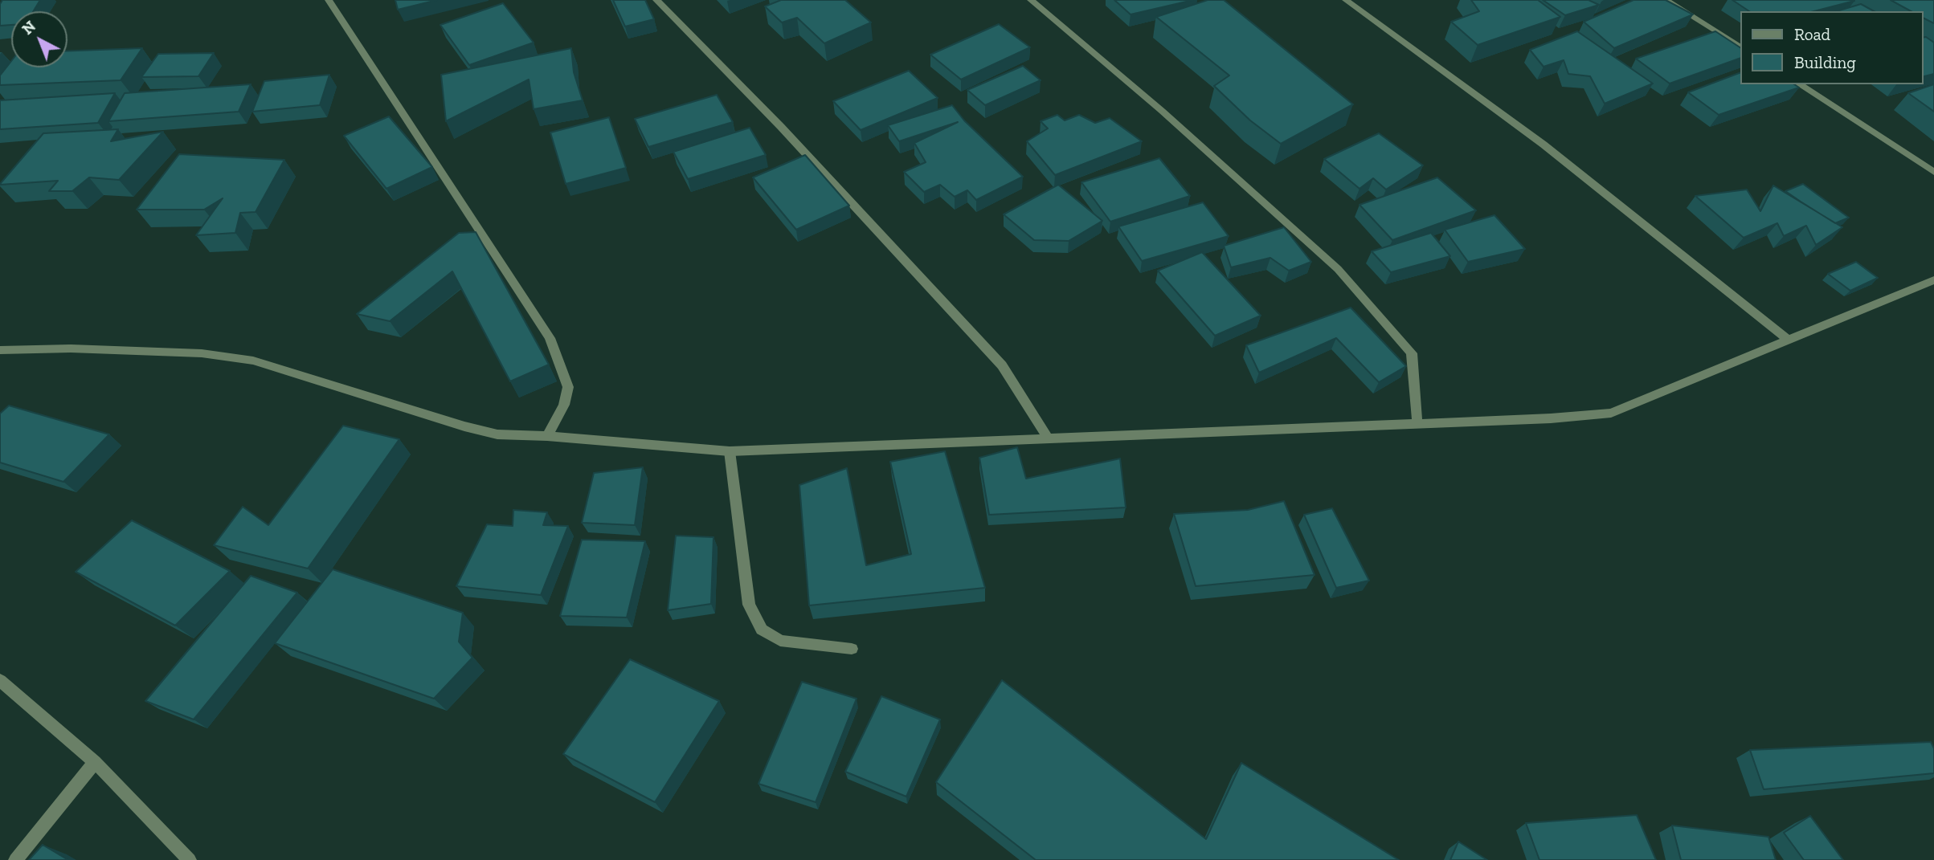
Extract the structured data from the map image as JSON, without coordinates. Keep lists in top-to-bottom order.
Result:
{
  "legend": ["Road", "Building"],
  "north": "top left"
}
